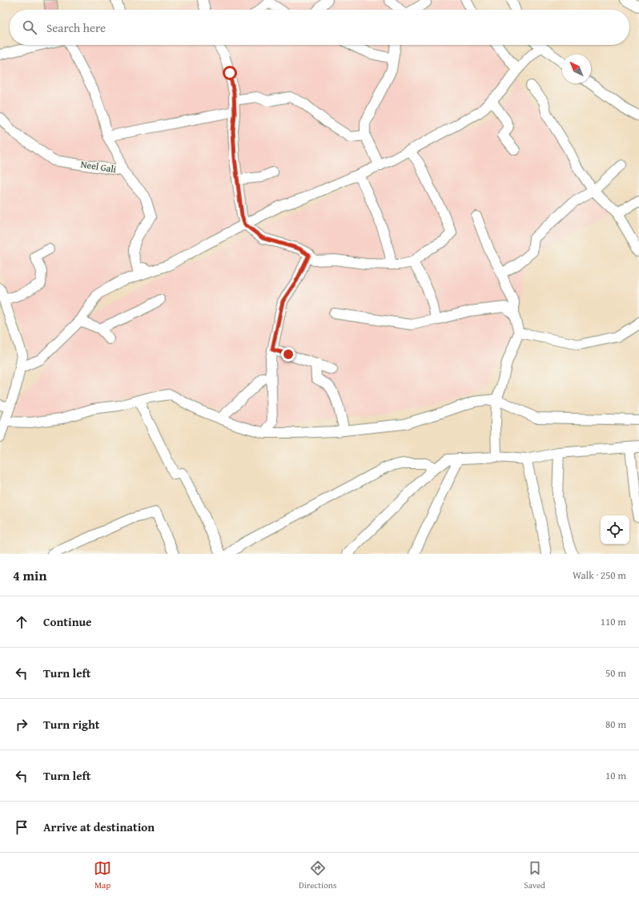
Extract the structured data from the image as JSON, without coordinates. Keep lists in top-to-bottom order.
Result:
{
  "streets": {
    "street": ["Neel Gali"]
  },
  "north": "top left",
  "page": {
    "search": "Search here",
    "heading": ["4 min", "Walk · 250 m"],
    "list": [
      ["Continue", "110 m"],
      ["Turn left", "50 m"],
      ["Turn right", "80 m"],
      ["Turn left", "10 m"],
      "Arrive at destination"
    ],
    "nav": ["Map", "Directions", "Saved"]
  }
}
